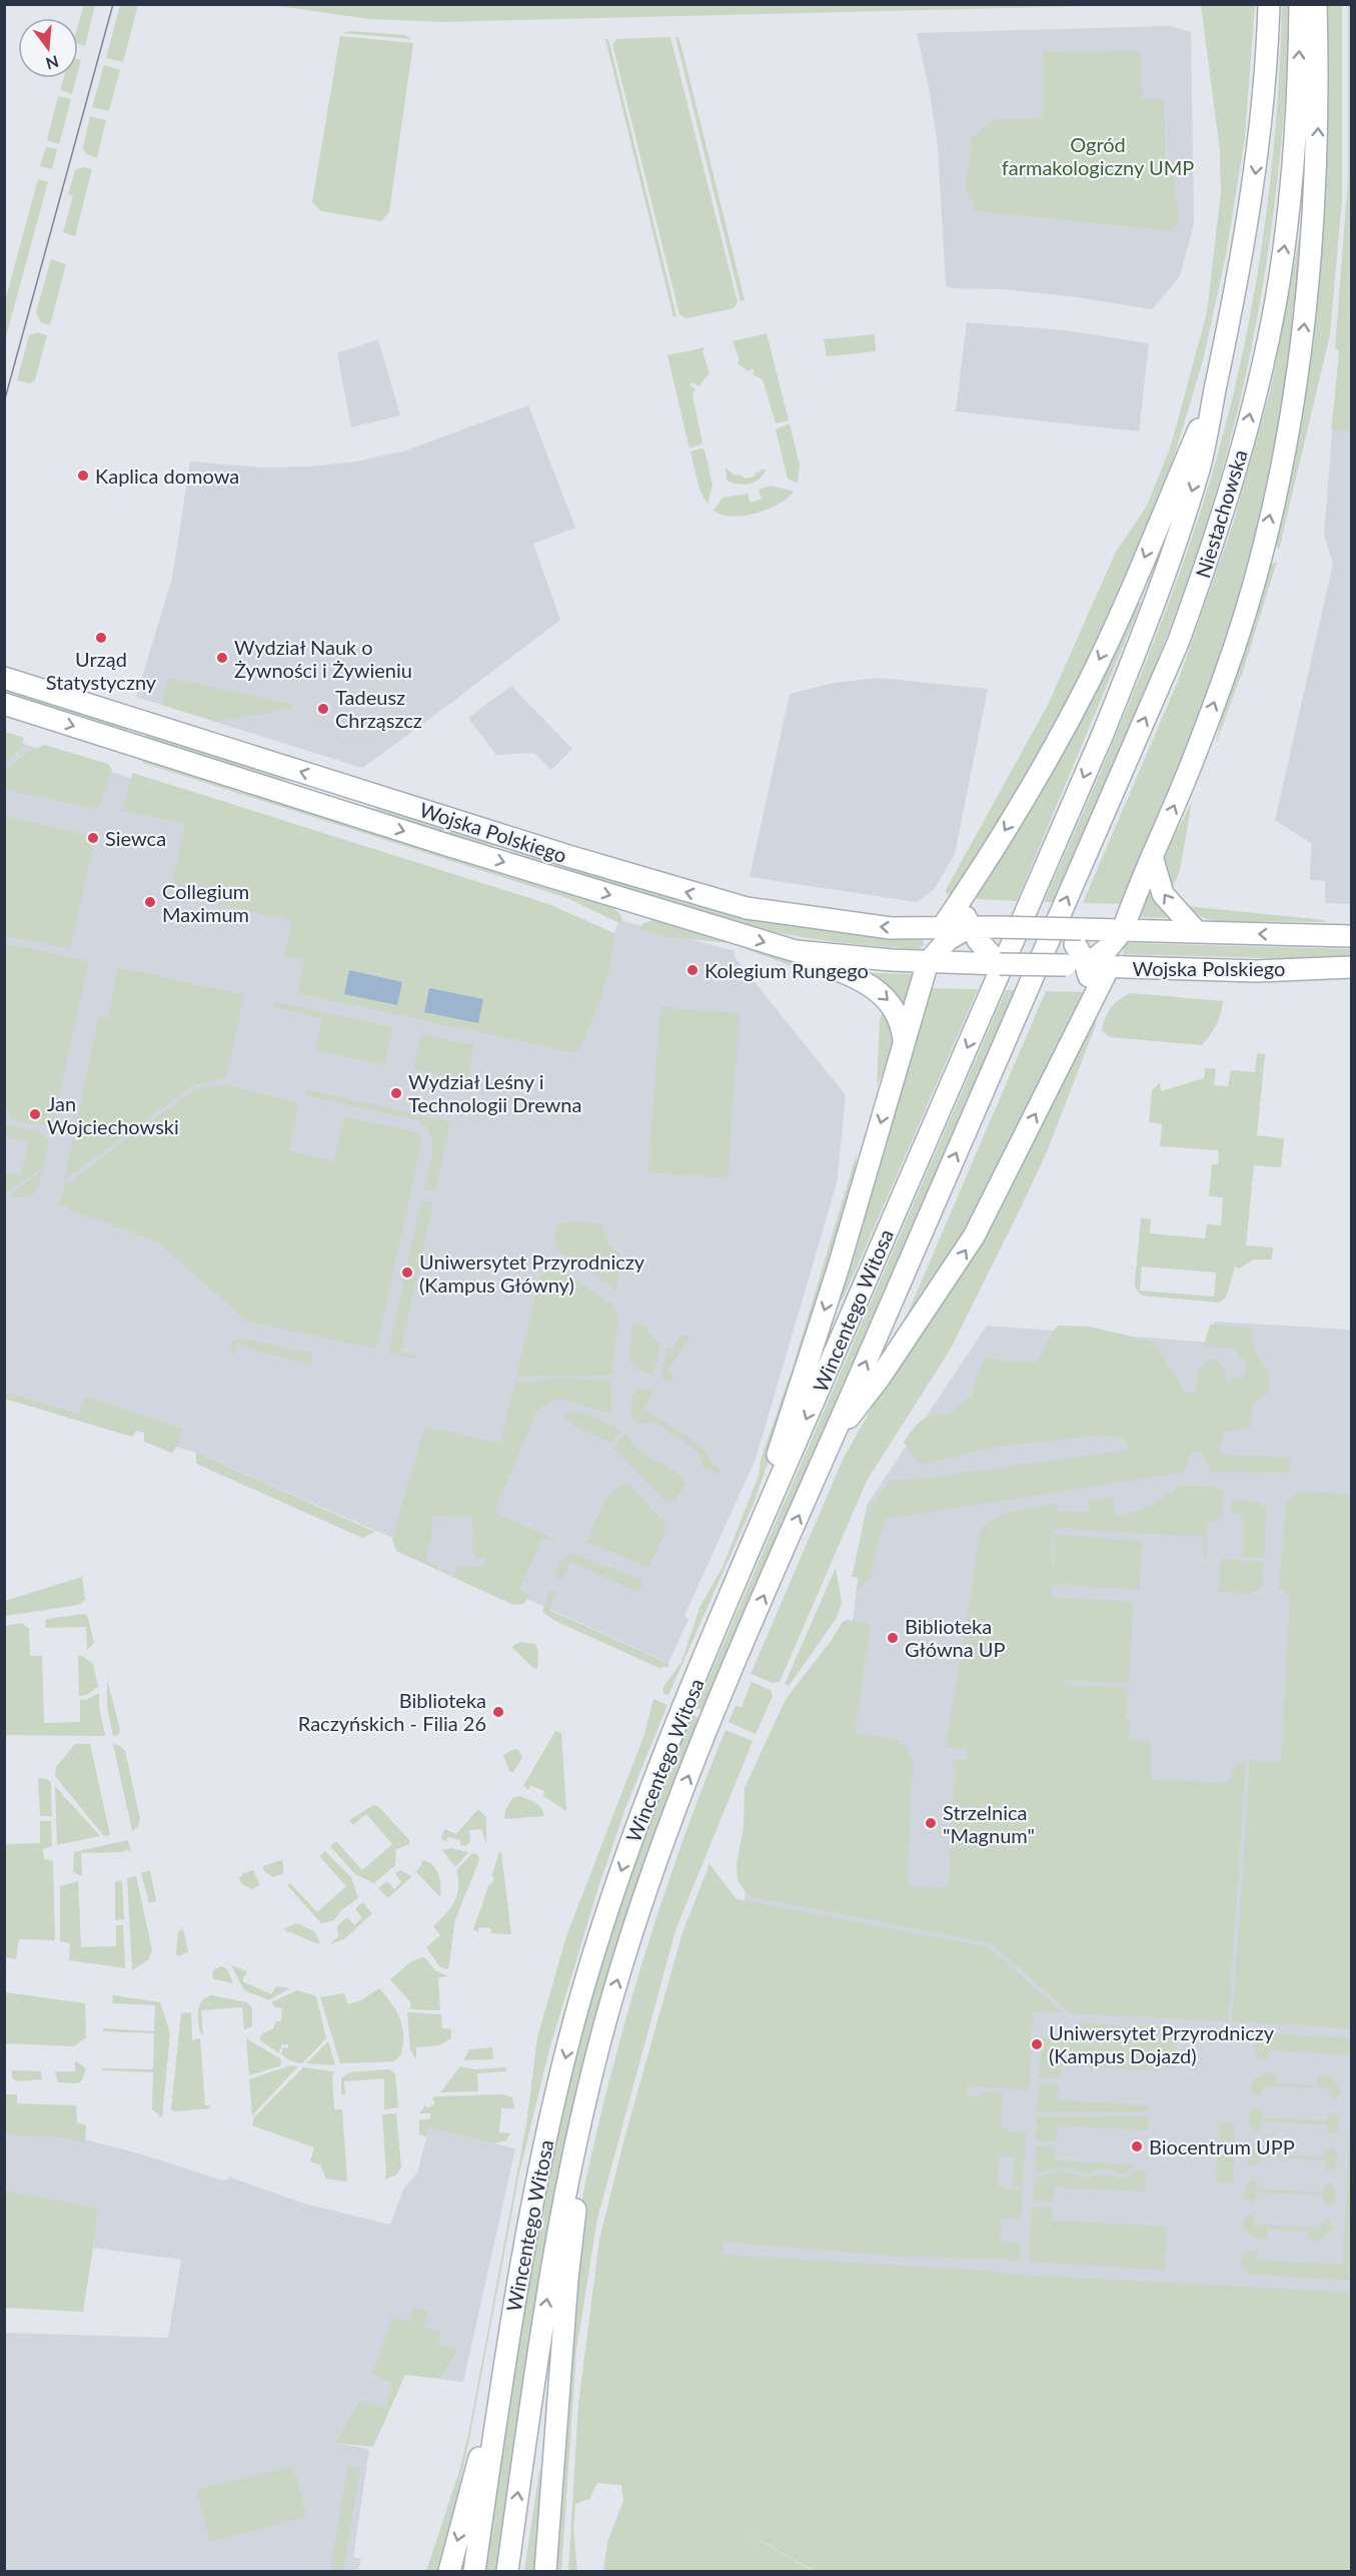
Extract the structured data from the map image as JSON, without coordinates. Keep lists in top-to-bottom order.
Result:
{
  "streets": {
    "main road": ["Niestachowska", "Wojska Polskiego", "Wincentego Witosa"]
  },
  "crossings": [
    ["Niestachowska", "Wincentego Witosa"]
  ],
  "parks": ["Ogród farmakologiczny UMP"],
  "places": [
    "Kaplica domowa",
    "Urząd Statystyczny",
    "Wydział Nauk o Żywności i Żywieniu",
    "Tadeusz Chrząszcz",
    "Siewca",
    "Collegium Maximum",
    "Kolegium Rungego",
    "Wydział Leśny i Technologii Drewna",
    "Jan Wojciechowski",
    "Uniwersytet Przyrodniczy (Kampus Główny)",
    "Biblioteka Główna UP",
    "Biblioteka Raczyńskich - Filia 26",
    "Strzelnica \"Magnum\"",
    "Uniwersytet Przyrodniczy (Kampus Dojazd)",
    "Biocentrum UPP"
  ],
  "north": "bottom"
}
